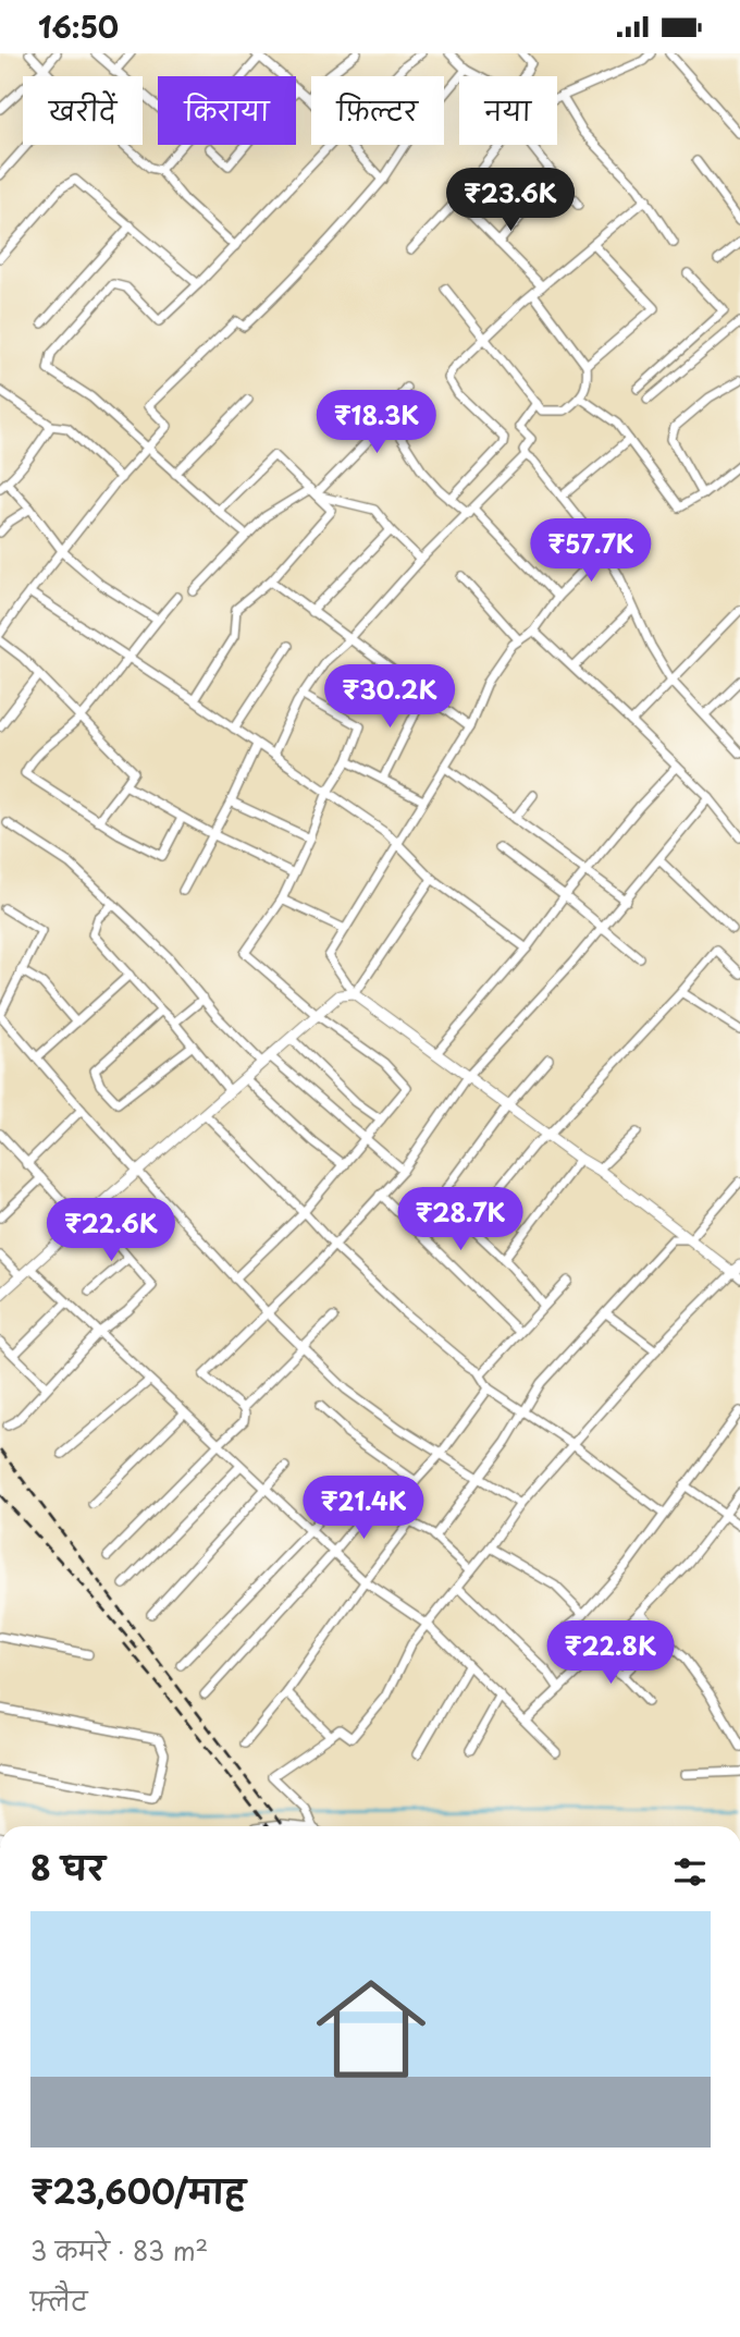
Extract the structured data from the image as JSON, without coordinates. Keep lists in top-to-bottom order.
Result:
{
  "page": {
    "status": "16:50",
    "chip": [
      "खरीदें",
      "किराया",
      "फ़िल्टर",
      "नया"
    ],
    "price": [
      "₹23.6K",
      "₹18.3K",
      "₹57.7K",
      "₹30.2K",
      "₹28.7K",
      "₹22.6K",
      "₹21.4K",
      "₹22.8K"
    ],
    "heading": "8 घर",
    "list": [
      {
        "name": "₹23,600/माह",
        "note": "3 कमरे · 83 m² · फ़्लैट"
      }
    ]
  }
}
